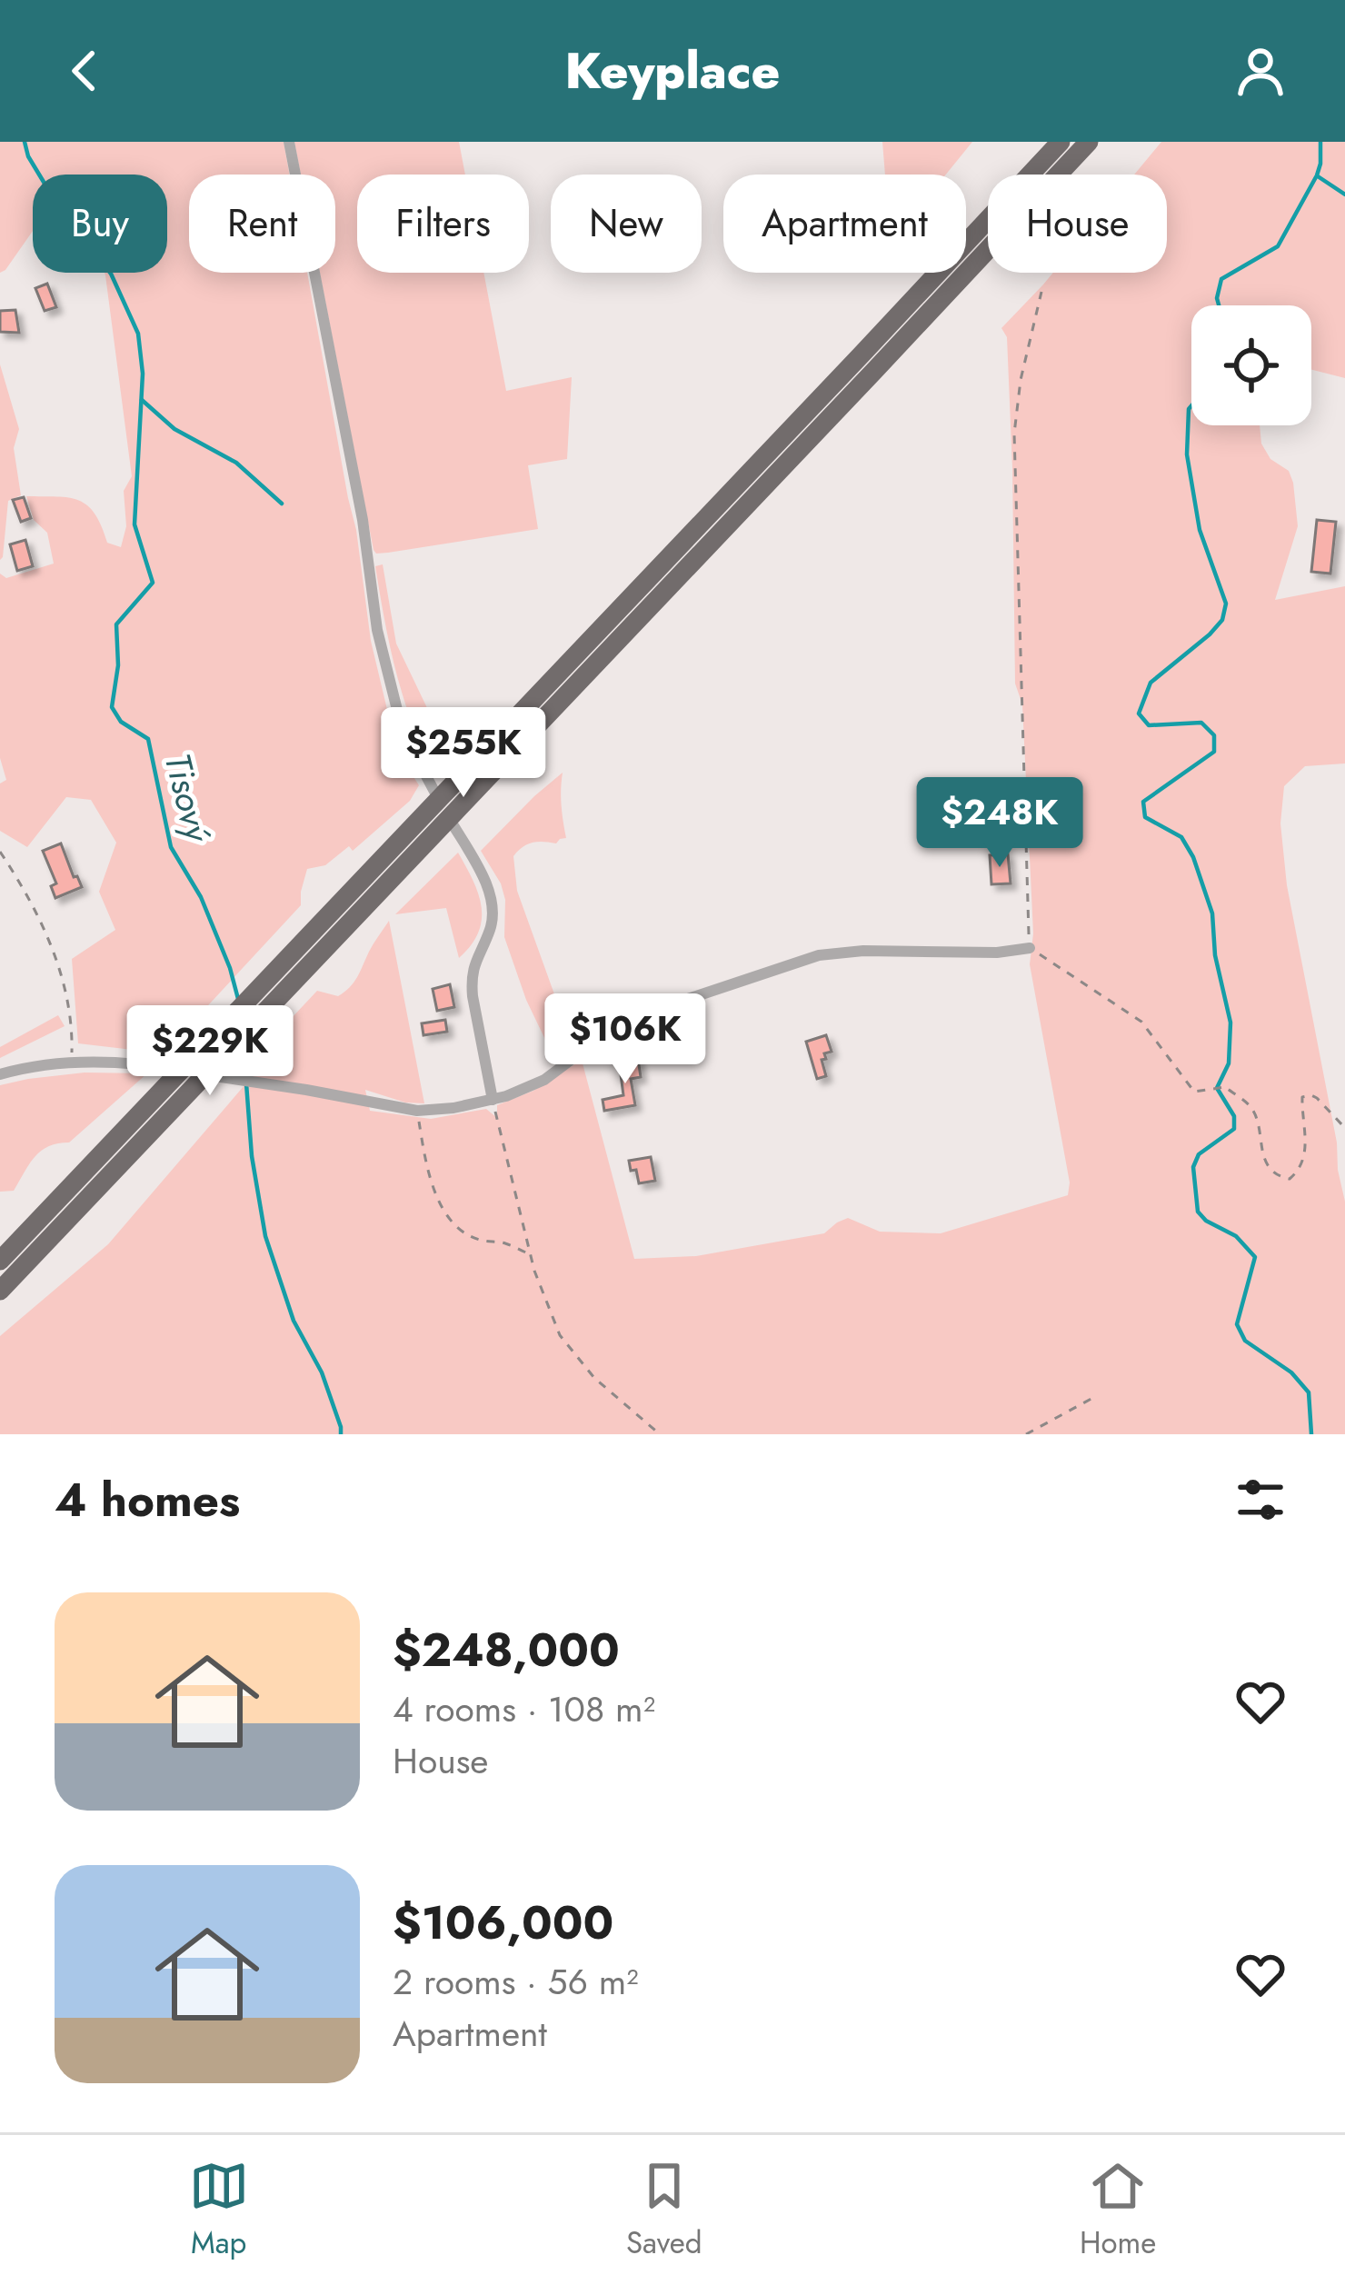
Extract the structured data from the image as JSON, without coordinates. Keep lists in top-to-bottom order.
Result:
{
  "water": ["Tisový"],
  "page": {
    "header": "Keyplace",
    "chip": [
      "Buy",
      "Rent",
      "Filters",
      "New",
      "Apartment",
      "House"
    ],
    "price": [
      "$255K",
      "$248K",
      "$106K",
      "$229K"
    ],
    "heading": "4 homes",
    "list": [
      {
        "name": "$248,000",
        "note": "4 rooms · 108 m² · House"
      },
      {
        "name": "$106,000",
        "note": "2 rooms · 56 m² · Apartment"
      }
    ],
    "tabs": ["Map", "Saved", "Home"]
  }
}
